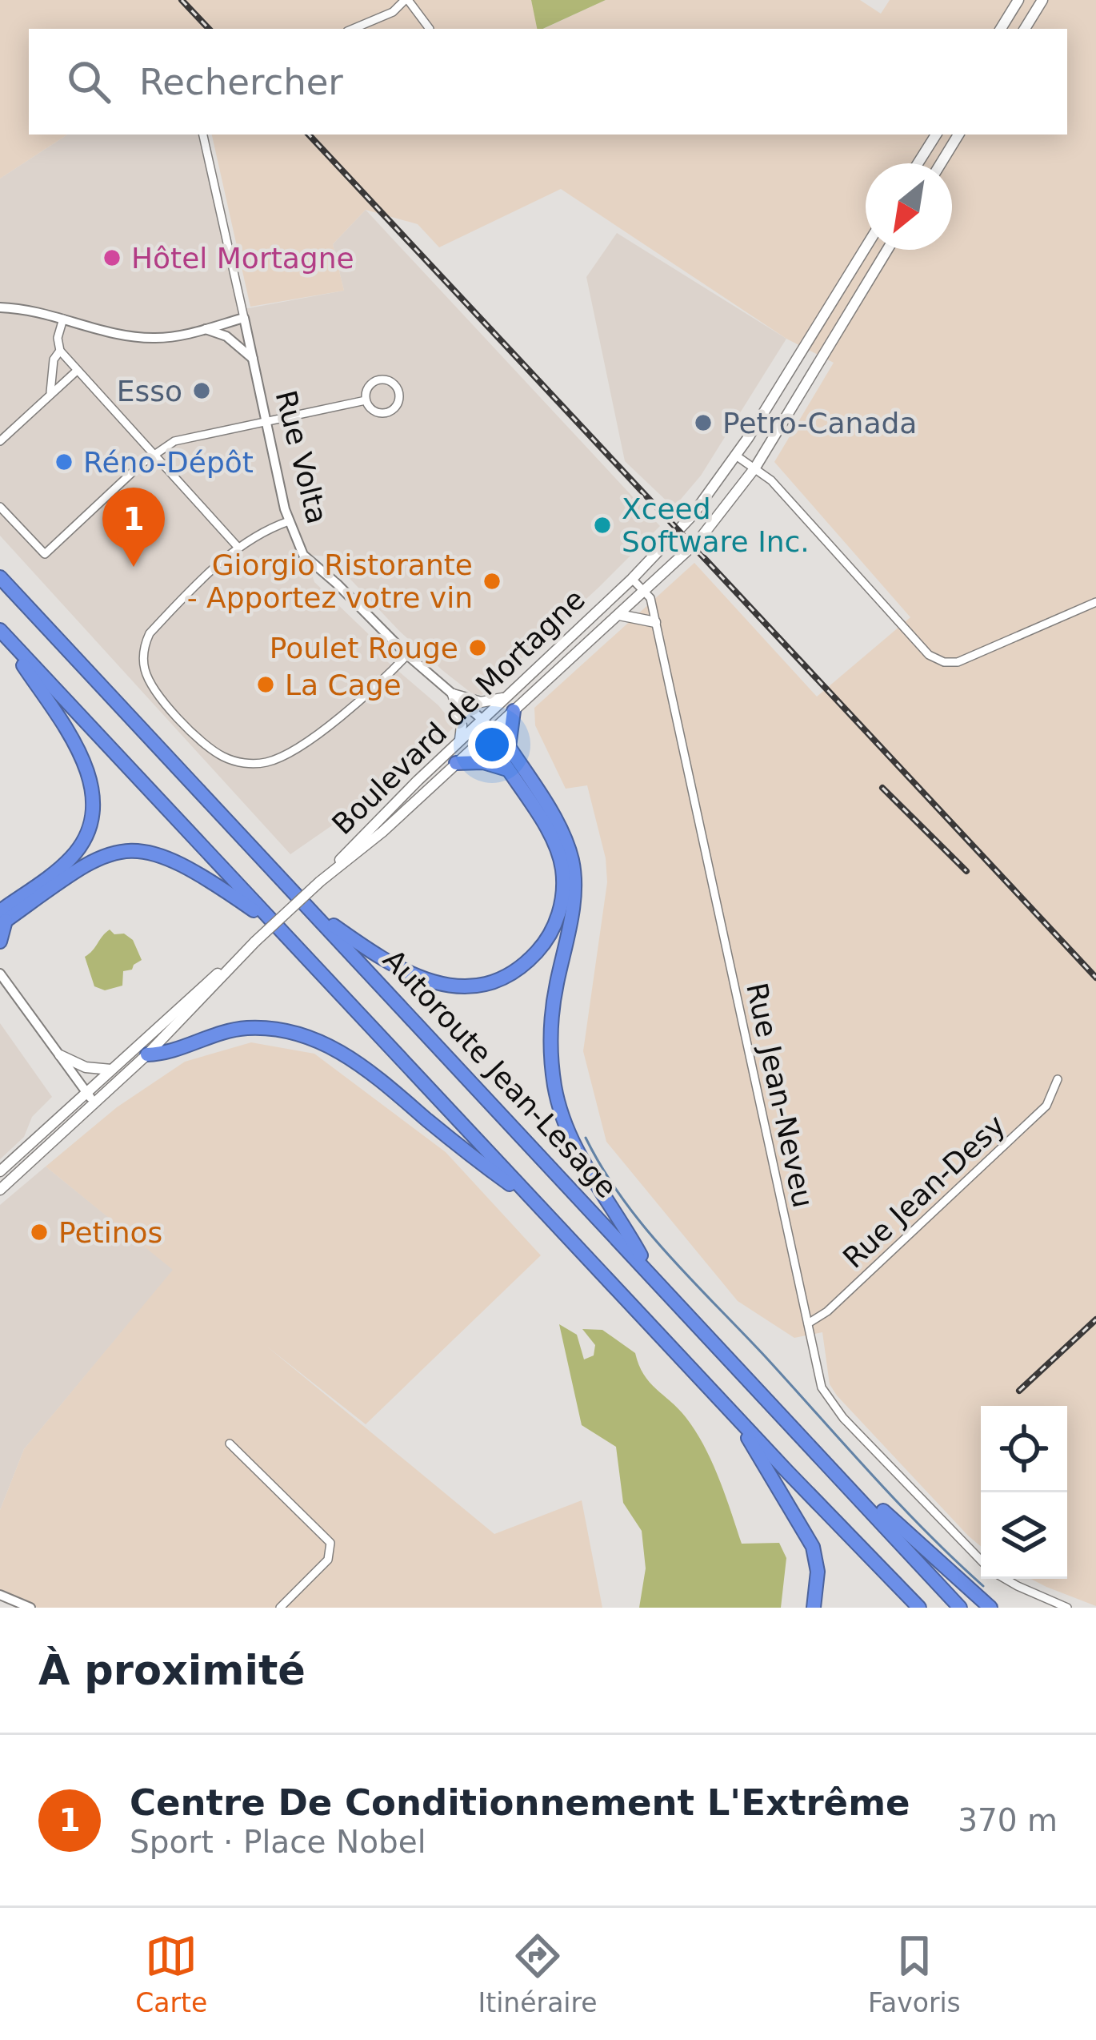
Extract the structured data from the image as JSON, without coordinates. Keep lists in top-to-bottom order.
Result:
{
  "streets": {
    "highway": ["Autoroute Jean-Lesage"],
    "main road": ["Boulevard de Mortagne"],
    "street": ["Rue Volta", "Rue Jean-Neveu", "Rue Jean-Desy"]
  },
  "crossings": [
    ["Rue Volta", "Boulevard de Mortagne"],
    ["Boulevard de Mortagne", "Rue Jean-Neveu"],
    ["Rue Jean-Neveu", "Rue Jean-Desy"]
  ],
  "places": [
    "Hôtel Mortagne",
    "Esso",
    "Petro-Canada",
    "Réno-Dépôt",
    "Xceed Software Inc.",
    "Giorgio Ristorante - Apportez votre vin",
    "Poulet Rouge",
    "La Cage",
    "Petinos"
  ],
  "north": "bottom left",
  "page": {
    "search": "Rechercher",
    "pins": "1",
    "heading": "À proximité",
    "list": [
      {
        "mark": "1",
        "name": "Centre De Conditionnement L'Extrême",
        "note": "Sport · Place Nobel",
        "value": "370 m"
      }
    ],
    "nav": ["Carte", "Itinéraire", "Favoris"]
  }
}
